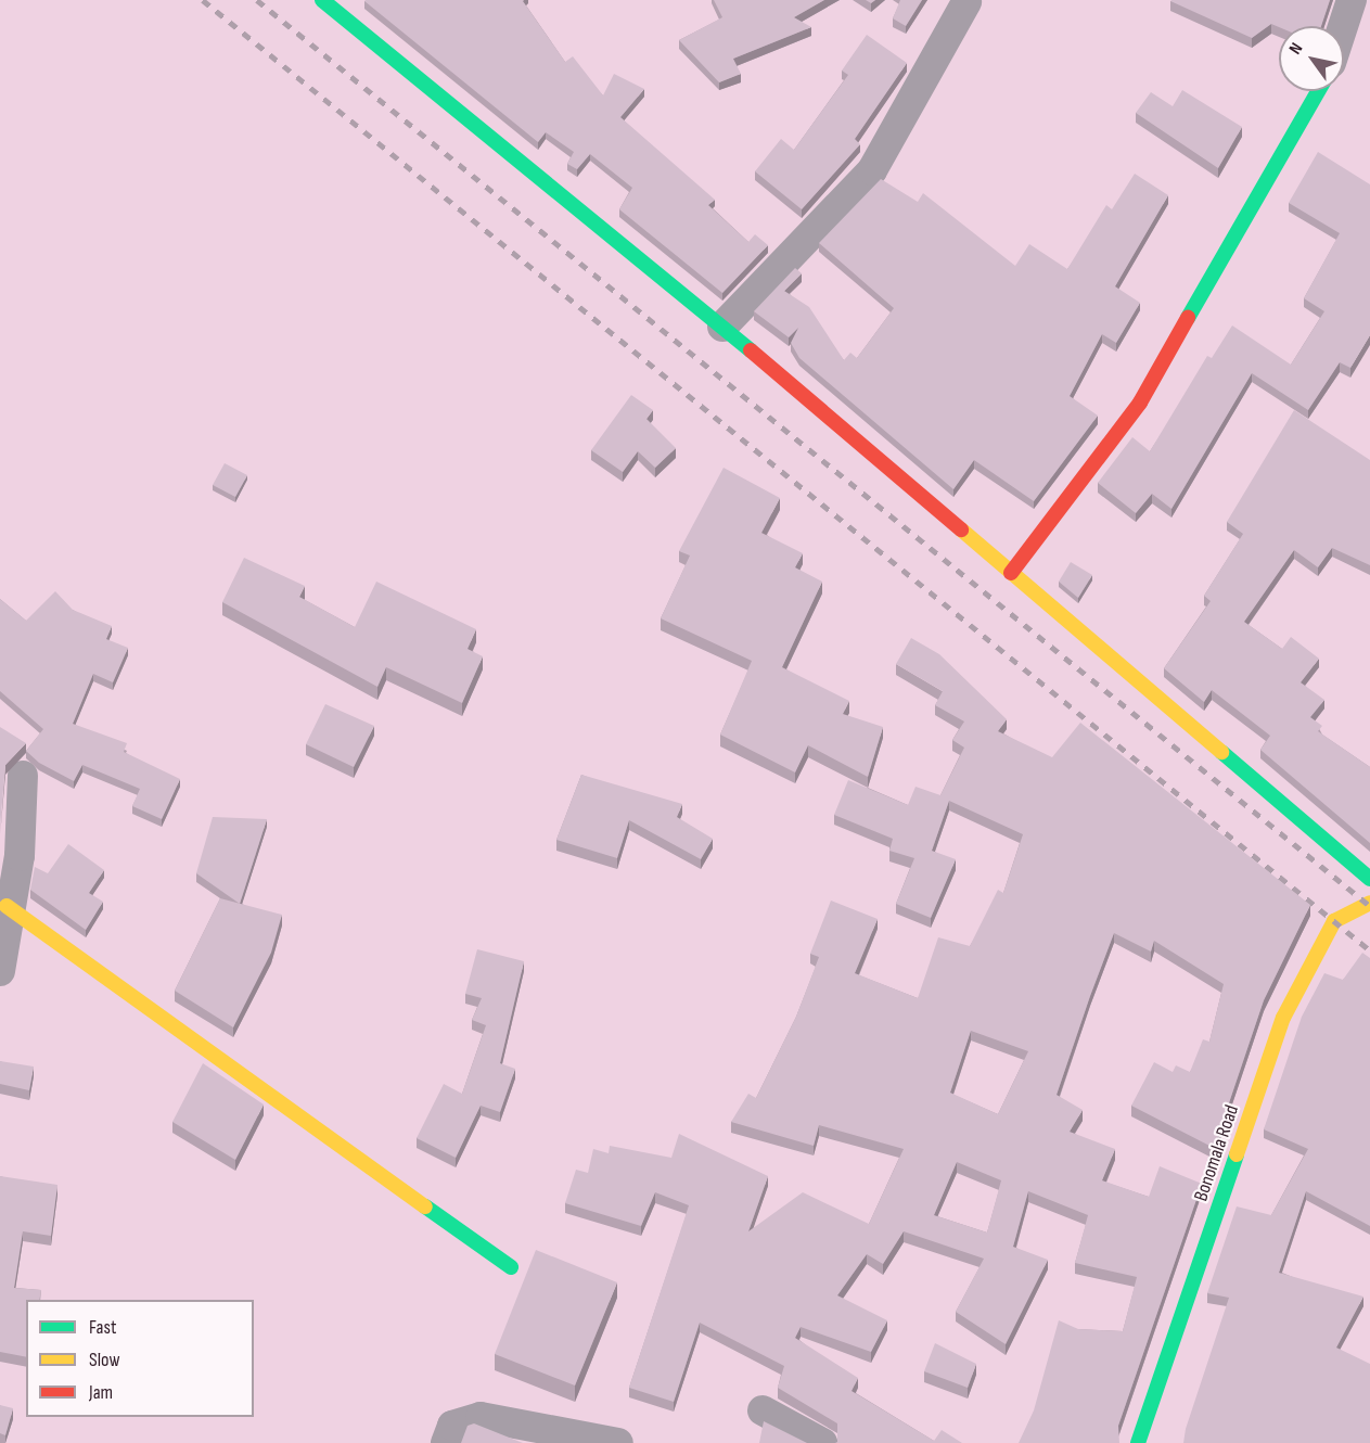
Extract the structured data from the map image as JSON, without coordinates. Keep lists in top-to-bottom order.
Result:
{
  "streets": {
    "street": ["Bonomala Road"]
  },
  "legend": ["Fast", "Slow", "Jam"],
  "north": "top left"
}
